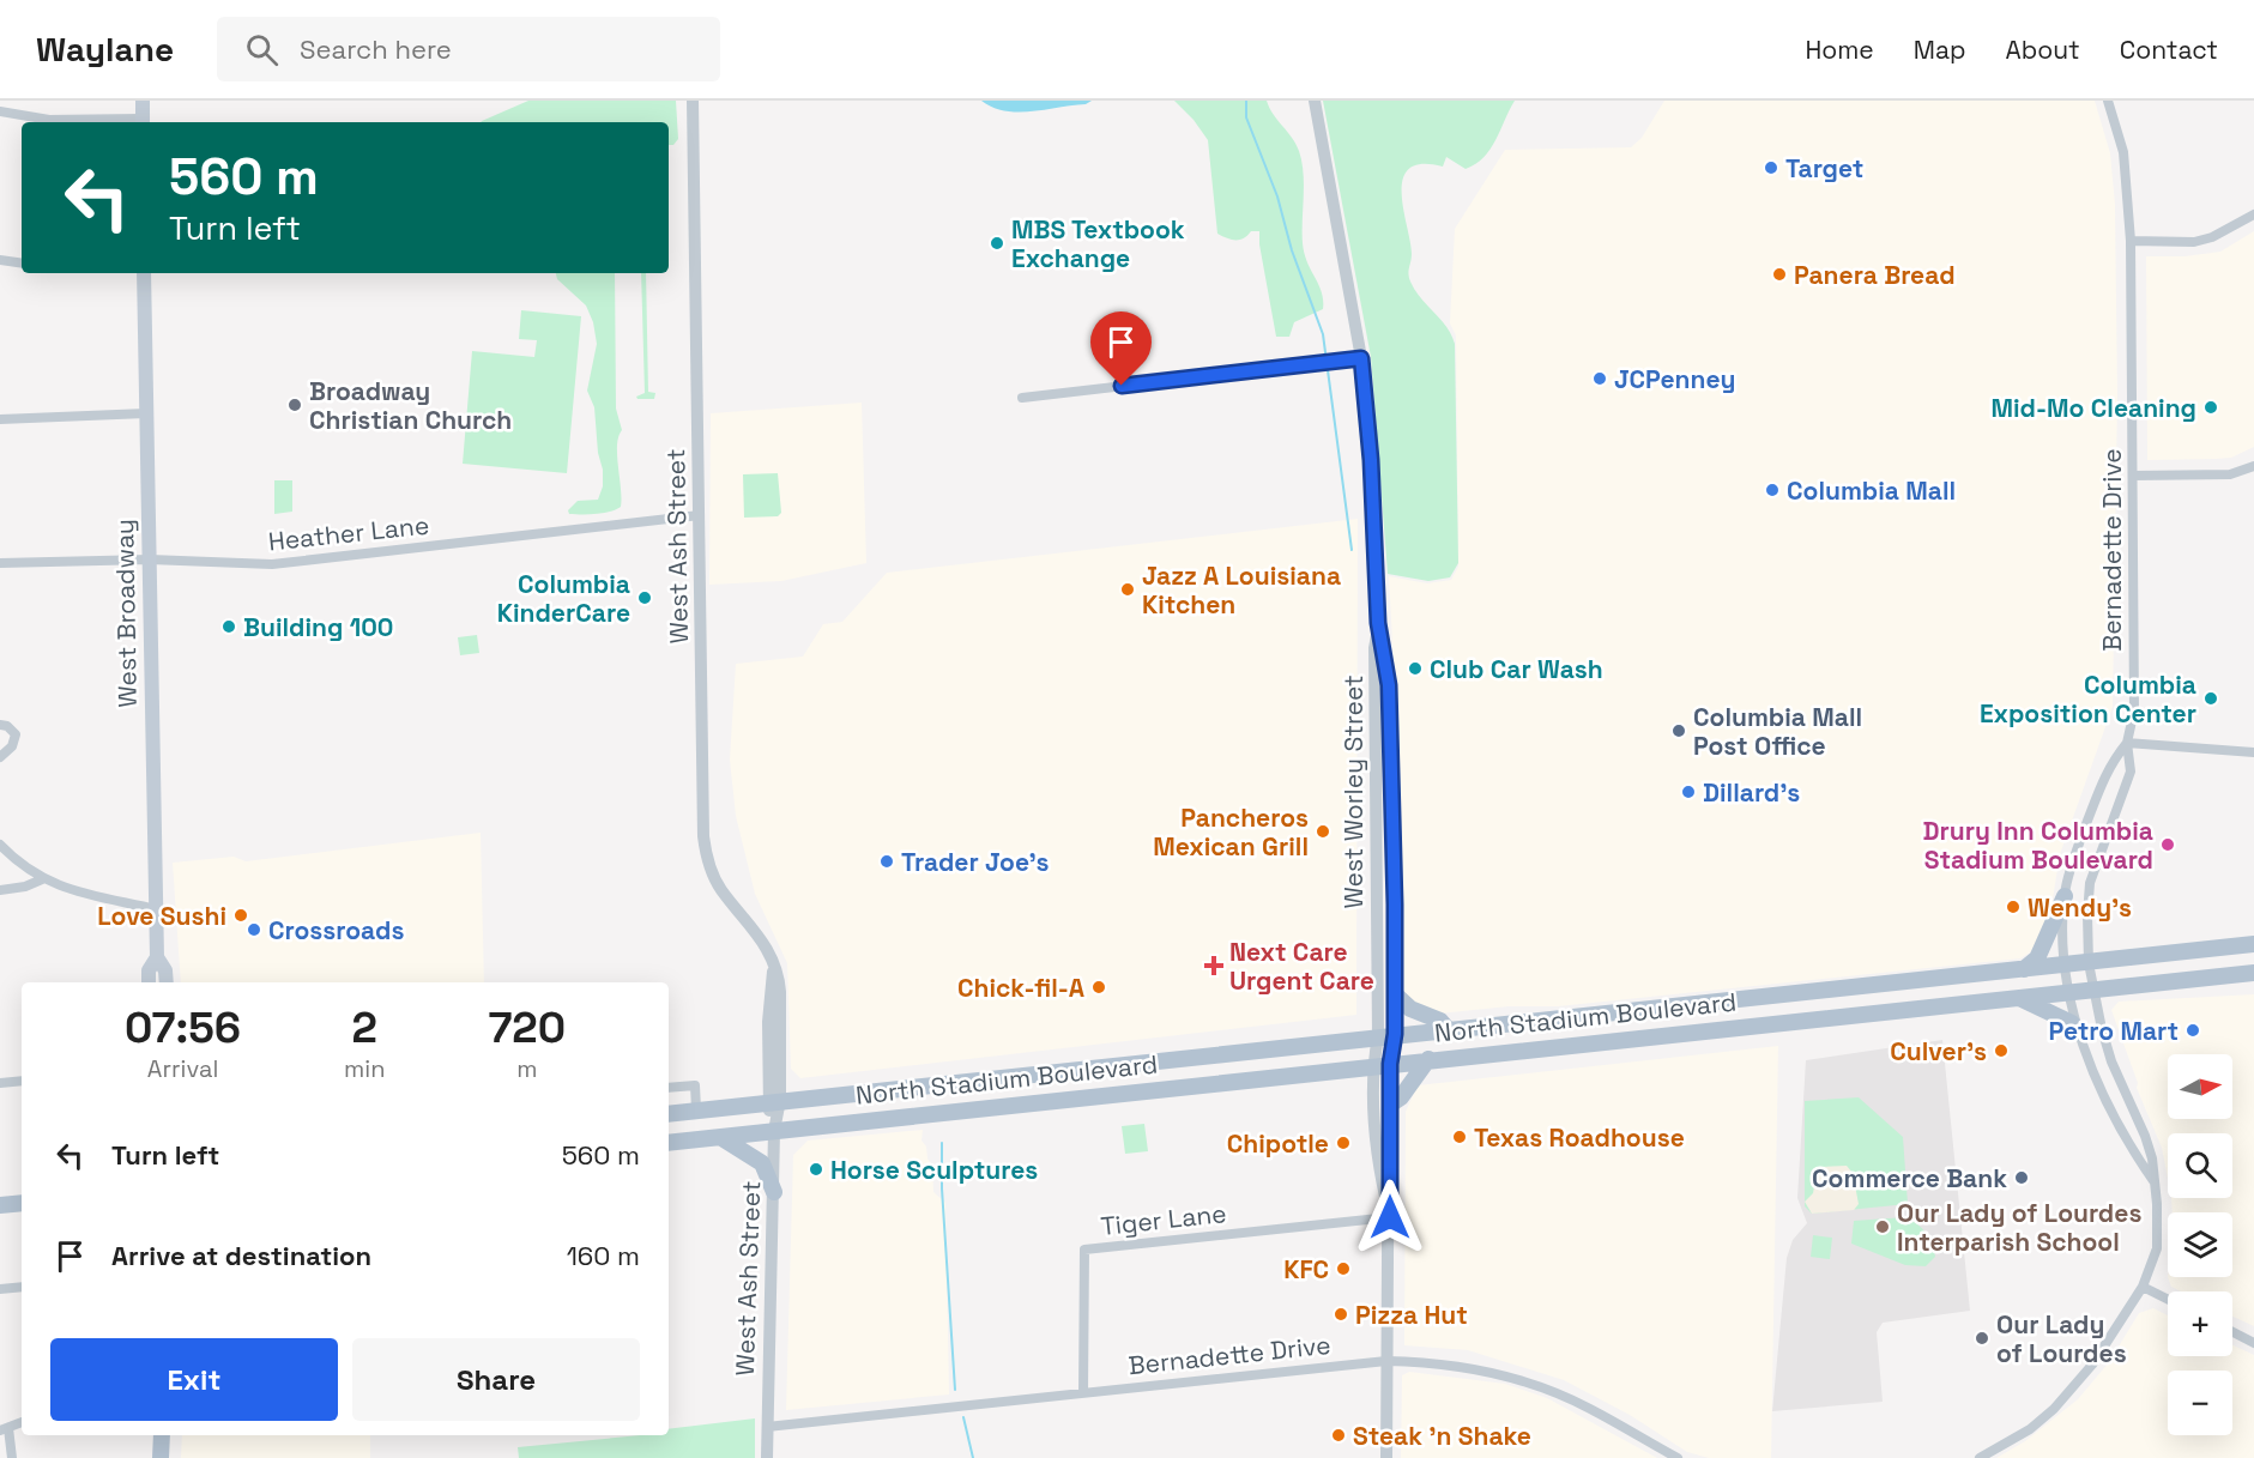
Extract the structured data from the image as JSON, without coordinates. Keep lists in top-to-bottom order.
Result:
{
  "streets": {
    "main road": ["West Broadway", "North Stadium Boulevard"],
    "street": [
      "Heather Lane",
      "West Ash Street",
      "Bernadette Drive",
      "West Worley Street",
      "Tiger Lane"
    ]
  },
  "crossings": [
    ["Heather Lane", "West Ash Street"],
    ["Heather Lane", "West Broadway"],
    ["West Ash Street", "Bernadette Drive"],
    ["West Ash Street", "North Stadium Boulevard"],
    ["Bernadette Drive", "West Worley Street"],
    ["Bernadette Drive", "North Stadium Boulevard"],
    ["Bernadette Drive", "Tiger Lane"],
    ["West Worley Street", "North Stadium Boulevard"],
    ["West Worley Street", "Tiger Lane"]
  ],
  "places": {
    "other": [
      "Target",
      "MBS Textbook Exchange",
      "Panera Bread",
      "JCPenney",
      "Broadway Christian Church",
      "Mid-Mo Cleaning",
      "Columbia Mall",
      "Jazz A Louisiana Kitchen",
      "Columbia KinderCare",
      "Building 100",
      "Club Car Wash",
      "Columbia Exposition Center",
      "Columbia Mall Post Office",
      "Dillard's",
      "Pancheros Mexican Grill",
      "Drury Inn Columbia Stadium Boulevard",
      "Trader Joe's",
      "Wendy's",
      "Love Sushi",
      "Crossroads",
      "Chick-fil-A",
      "Petro Mart",
      "Culver's",
      "Texas Roadhouse",
      "Chipotle",
      "Horse Sculptures",
      "Commerce Bank",
      "Our Lady of Lourdes Interparish School",
      "KFC",
      "Pizza Hut",
      "Our Lady of Lourdes",
      "Steak 'n Shake"
    ],
    "health": ["Next Care Urgent Care"]
  },
  "north": "right",
  "page": {
    "header": "Waylane",
    "search": "Search here",
    "nav": [
      "Home",
      "Map",
      "About",
      "Contact"
    ],
    "turn": ["560 m", "Turn left"],
    "eta": [
      "07:56",
      "Arrival",
      "2",
      "min",
      "720",
      "m"
    ],
    "map_buttons": ["+", "−"],
    "list": [
      {
        "name": "Turn left",
        "value": "560 m"
      },
      {
        "name": "Arrive at destination",
        "value": "160 m"
      }
    ],
    "buttons": ["Exit", "Share"]
  }
}
